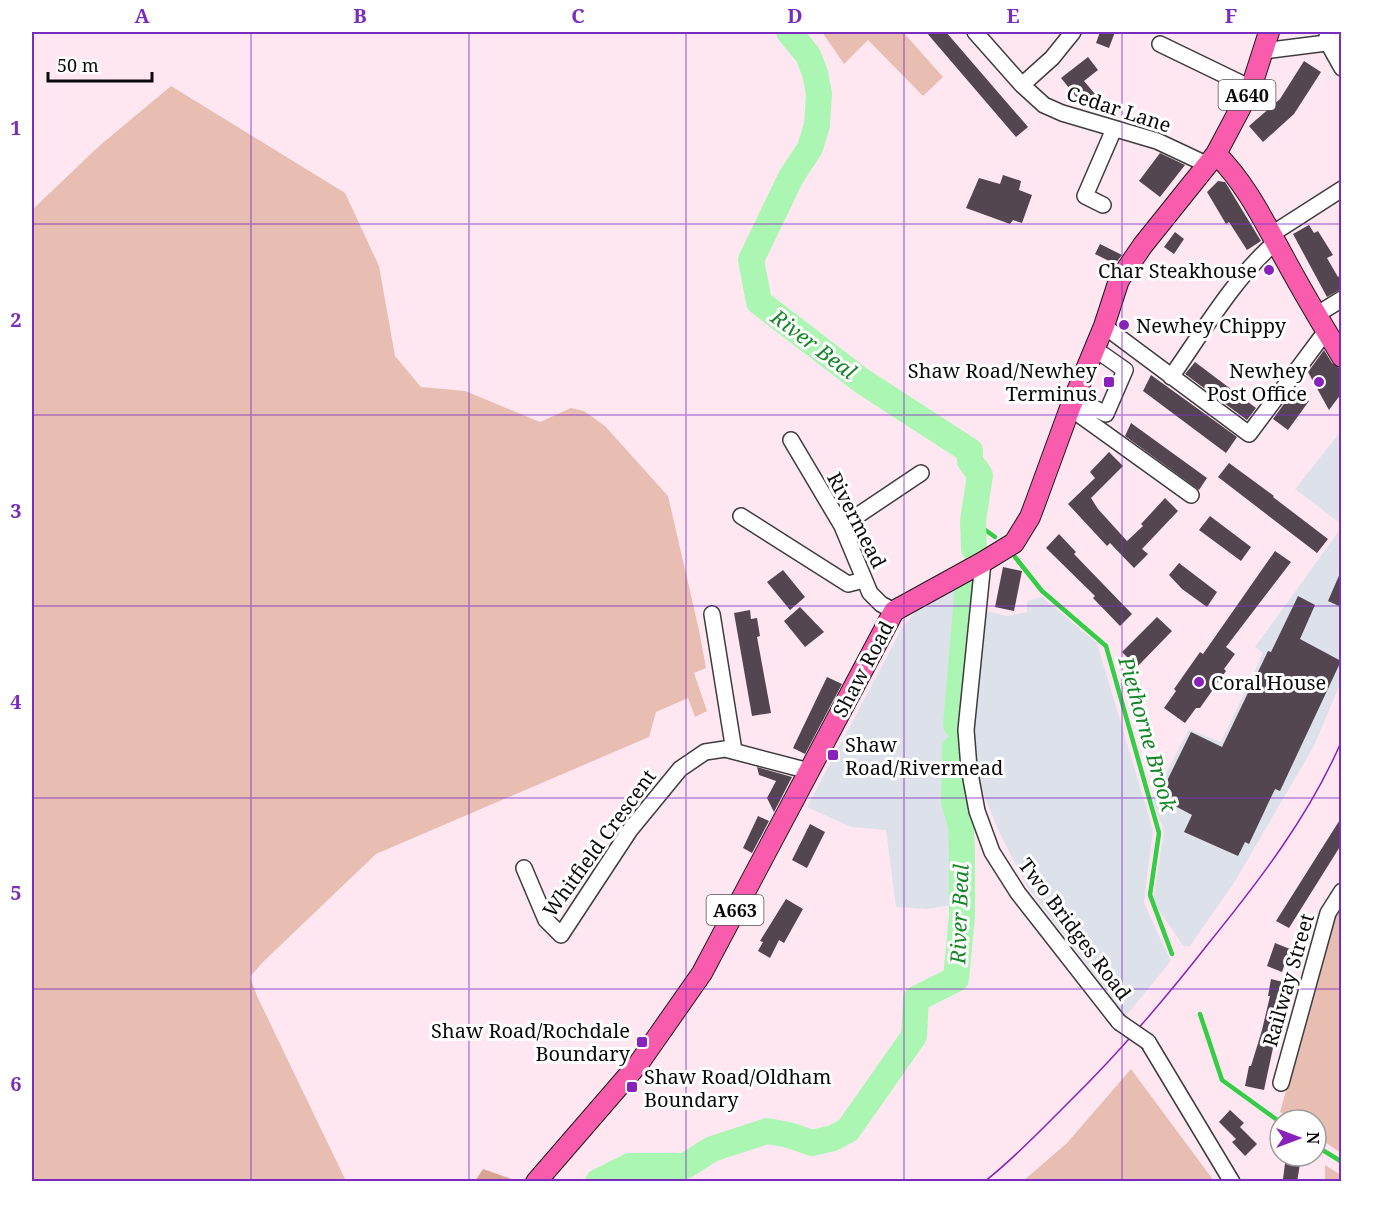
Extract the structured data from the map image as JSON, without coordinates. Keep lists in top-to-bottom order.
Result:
{
  "streets": {
    "main road": ["A640", "Shaw Road", "A663"],
    "street": [
      "Cedar Lane",
      "Rivermead",
      "Whitfield Crescent",
      "Two Bridges Road",
      "Railway Street"
    ]
  },
  "crossings": [
    ["A640", "Cedar Lane"],
    ["A640", "Shaw Road"],
    ["Cedar Lane", "Shaw Road"],
    ["Rivermead", "Shaw Road"],
    ["Shaw Road", "Whitfield Crescent"],
    ["Shaw Road", "Two Bridges Road"]
  ],
  "water": ["River Beal", "Piethorne Brook"],
  "places": {
    "other": [
      "Char Steakhouse",
      "Newhey Chippy",
      "Newhey Post Office",
      "Coral House"
    ],
    "transit": [
      "Shaw Road/Newhey Terminus",
      "Shaw Road/Rivermead",
      "Shaw Road/Rochdale Boundary",
      "Shaw Road/Oldham Boundary"
    ]
  },
  "scale_bar": "50 m",
  "north": "right",
  "grid": {
    "columns": [
      "A",
      "B",
      "C",
      "D",
      "E",
      "F"
    ],
    "rows": [
      "1",
      "2",
      "3",
      "4",
      "5",
      "6"
    ]
  }
}
